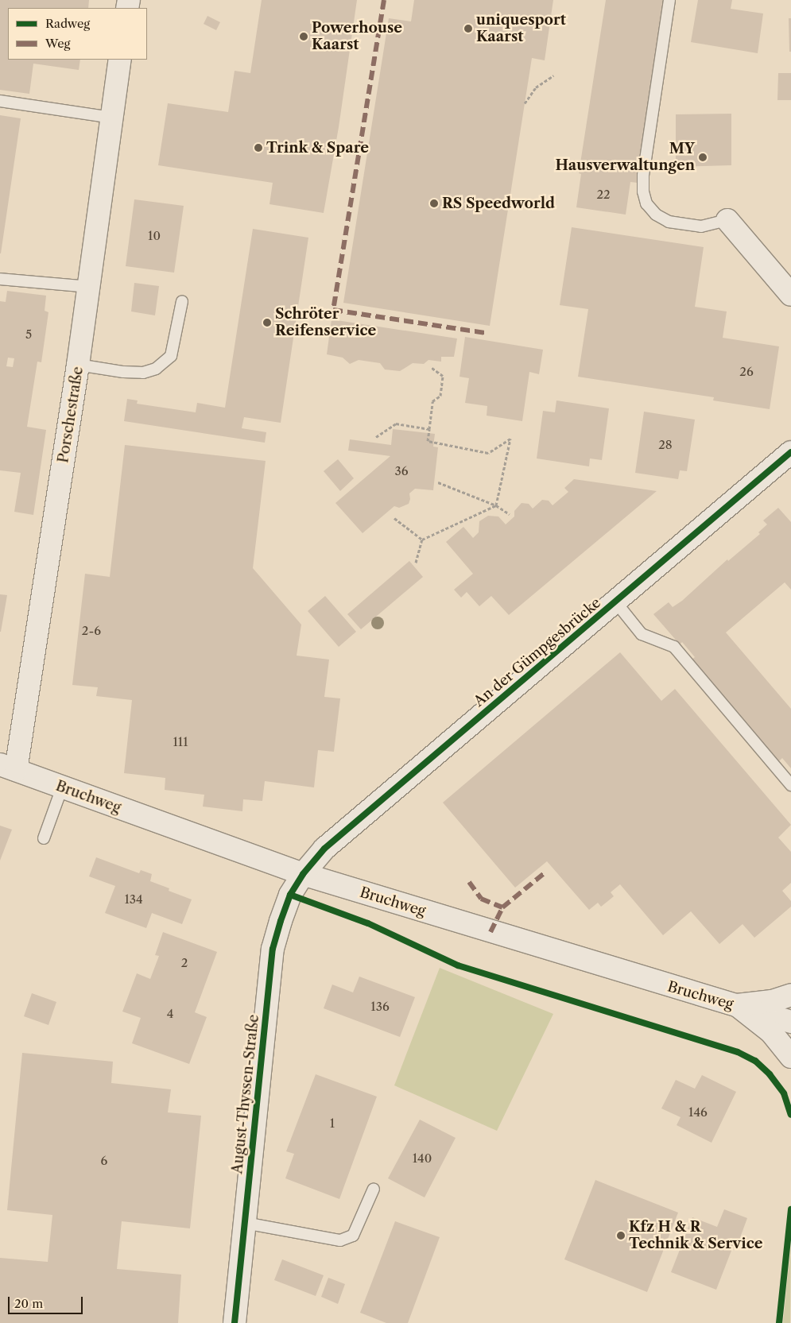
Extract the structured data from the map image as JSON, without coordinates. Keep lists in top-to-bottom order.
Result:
{
  "streets": {
    "street": [
      "Porschestraße",
      "An der Gümpgesbrücke",
      "Bruchweg",
      "August-Thyssen-Straße"
    ]
  },
  "crossings": [
    ["Porschestraße", "Bruchweg"],
    ["An der Gümpgesbrücke", "Bruchweg"],
    ["An der Gümpgesbrücke", "August-Thyssen-Straße"],
    ["Bruchweg", "August-Thyssen-Straße"]
  ],
  "places": [
    "uniquesport Kaarst",
    "Powerhouse Kaarst",
    "Trink & Spare",
    "MY Hausverwaltungen",
    "RS Speedworld",
    "Schröter Reifenservice",
    "Kfz H & R Technik & Service"
  ],
  "house_numbers": [
    "22",
    "10",
    "5",
    "26",
    "28",
    "36",
    "2-6",
    "111",
    "134",
    "2",
    "136",
    "4",
    "146",
    "1",
    "140",
    "6"
  ],
  "legend": ["Radweg", "Weg"],
  "scale_bar": "20 m"
}
